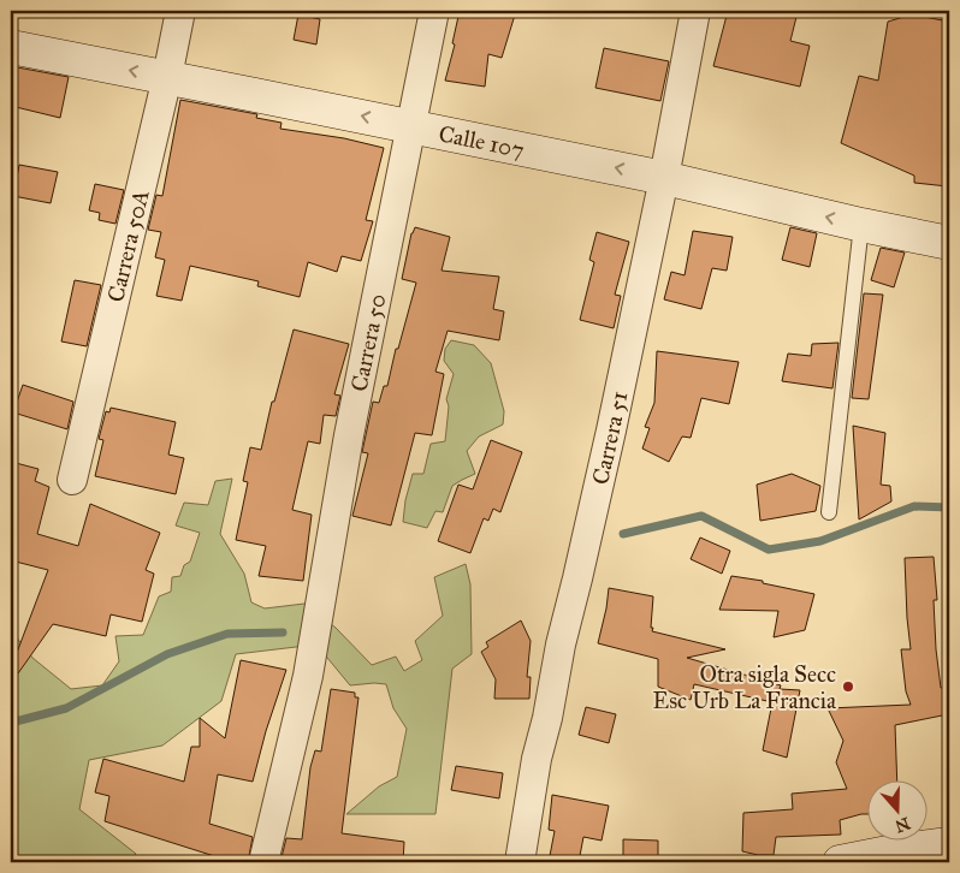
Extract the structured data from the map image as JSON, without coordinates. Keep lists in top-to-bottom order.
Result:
{
  "streets": {
    "street": [
      "Calle 107",
      "Carrera 50A",
      "Carrera 50",
      "Carrera 51"
    ]
  },
  "crossings": [
    ["Calle 107", "Carrera 50A"],
    ["Calle 107", "Carrera 50"],
    ["Calle 107", "Carrera 51"]
  ],
  "one_way": ["Calle 107"],
  "places": ["Otra sigla Secc Esc Urb La Francia"],
  "north": "bottom"
}
